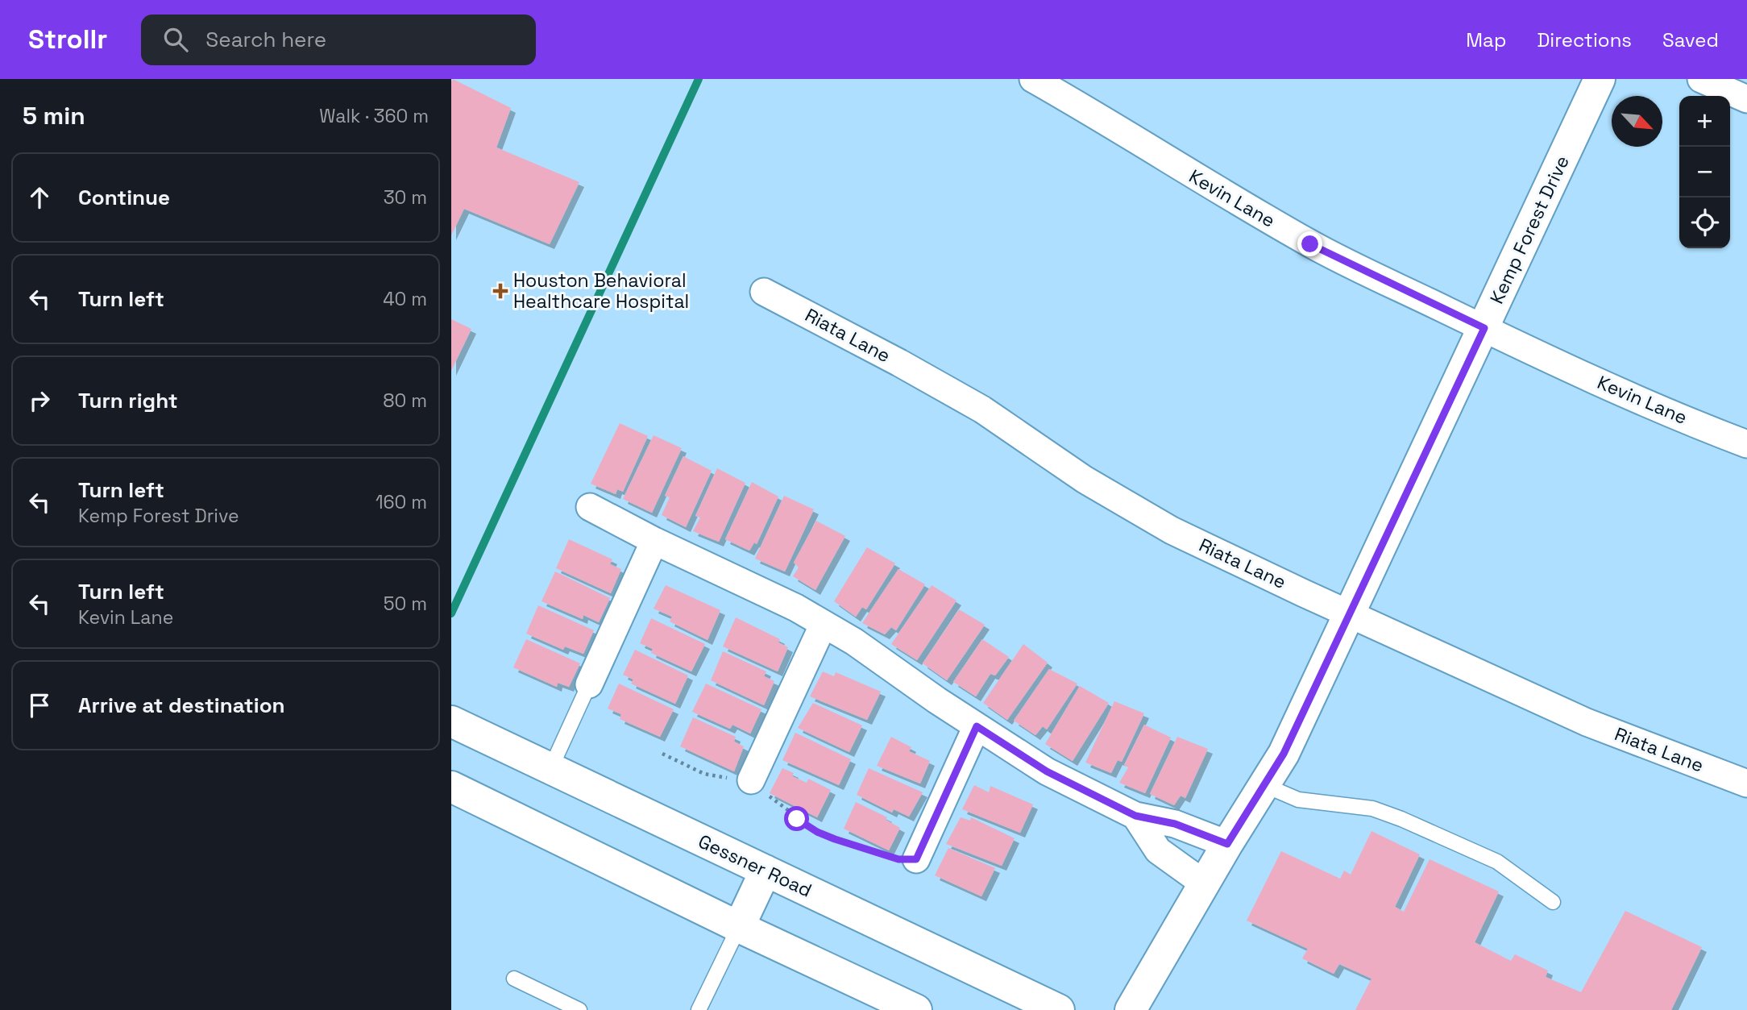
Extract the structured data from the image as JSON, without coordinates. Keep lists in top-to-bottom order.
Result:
{
  "streets": {
    "main road": ["Kemp Forest Drive", "Gessner Road"],
    "street": ["Kevin Lane", "Riata Lane"]
  },
  "crossings": [
    ["Kevin Lane", "Kemp Forest Drive"],
    ["Kemp Forest Drive", "Riata Lane"]
  ],
  "places": {
    "health": ["Houston Behavioral Healthcare Hospital"]
  },
  "north": "bottom right",
  "page": {
    "header": "Strollr",
    "search": "Search here",
    "nav": ["Map", "Directions", "Saved"],
    "heading": ["5 min", "Walk · 360 m"],
    "map_buttons": ["+", "−"],
    "list": [
      ["Continue", "30 m"],
      ["Turn left", "40 m"],
      ["Turn right", "80 m"],
      ["Turn left", "Kemp Forest Drive", "160 m"],
      ["Turn left", "Kevin Lane", "50 m"],
      "Arrive at destination"
    ]
  }
}
